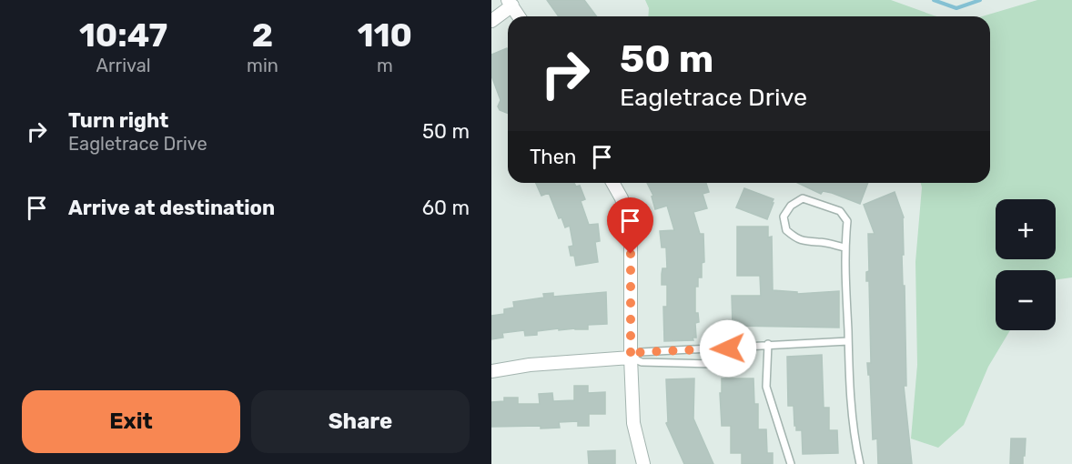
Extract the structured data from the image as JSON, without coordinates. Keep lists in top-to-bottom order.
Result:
{
  "page": {
    "eta": [
      "10:47",
      "Arrival",
      "2",
      "min",
      "110",
      "m"
    ],
    "turn": ["50 m", "Eagletrace Drive"],
    "list": [
      {
        "name": "Turn right",
        "note": "Eagletrace Drive",
        "value": "50 m"
      },
      {
        "name": "Arrive at destination",
        "value": "60 m"
      }
    ],
    "then": "Then",
    "map_buttons": ["+", "−"],
    "buttons": ["Exit", "Share"]
  }
}
